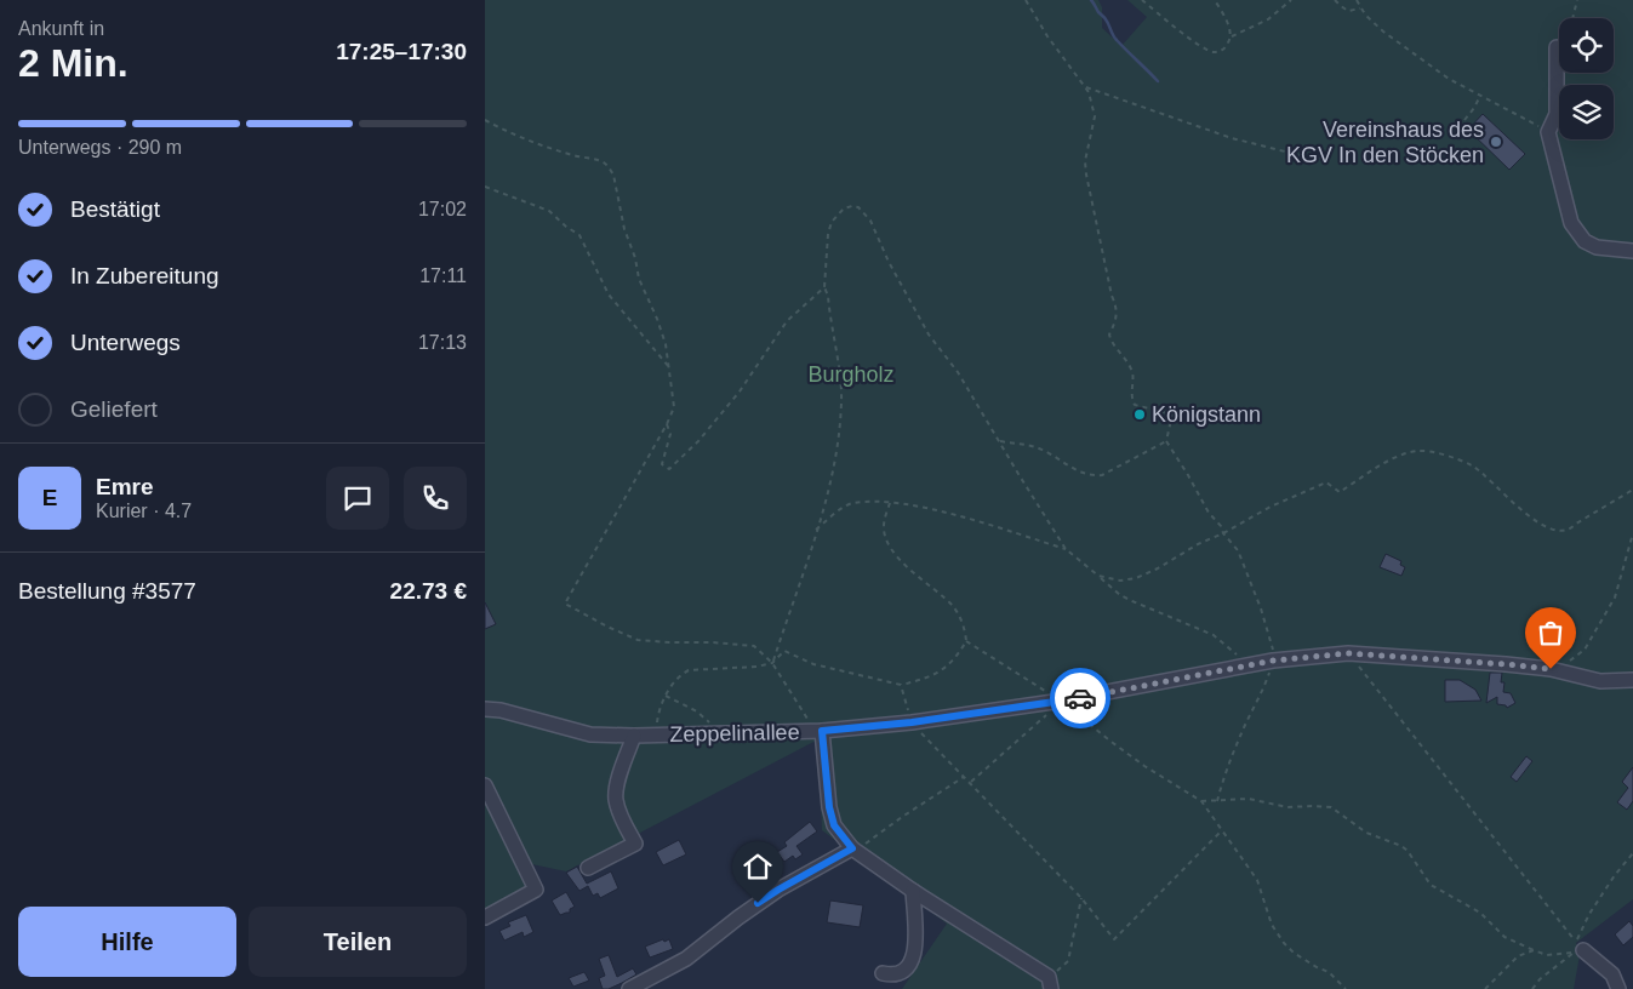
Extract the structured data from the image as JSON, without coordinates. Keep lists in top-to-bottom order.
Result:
{
  "streets": {
    "street": ["Zeppelinallee"]
  },
  "parks": ["Burgholz"],
  "places": ["Vereinshaus des KGV In den Stöcken", "Königstann"],
  "page": {
    "heading": ["2 Min.", "Ankunft in", "17:25–17:30"],
    "panel": [
      "Emre",
      "Kurier · 4.7",
      "Bestellung #3577",
      "22.73 €"
    ],
    "bar": "Unterwegs · 290 m",
    "list": [
      ["Bestätigt", "17:02"],
      ["In Zubereitung", "17:11"],
      ["Unterwegs", "17:13"],
      "Geliefert"
    ],
    "round": "E",
    "buttons": ["Hilfe", "Teilen"]
  }
}
